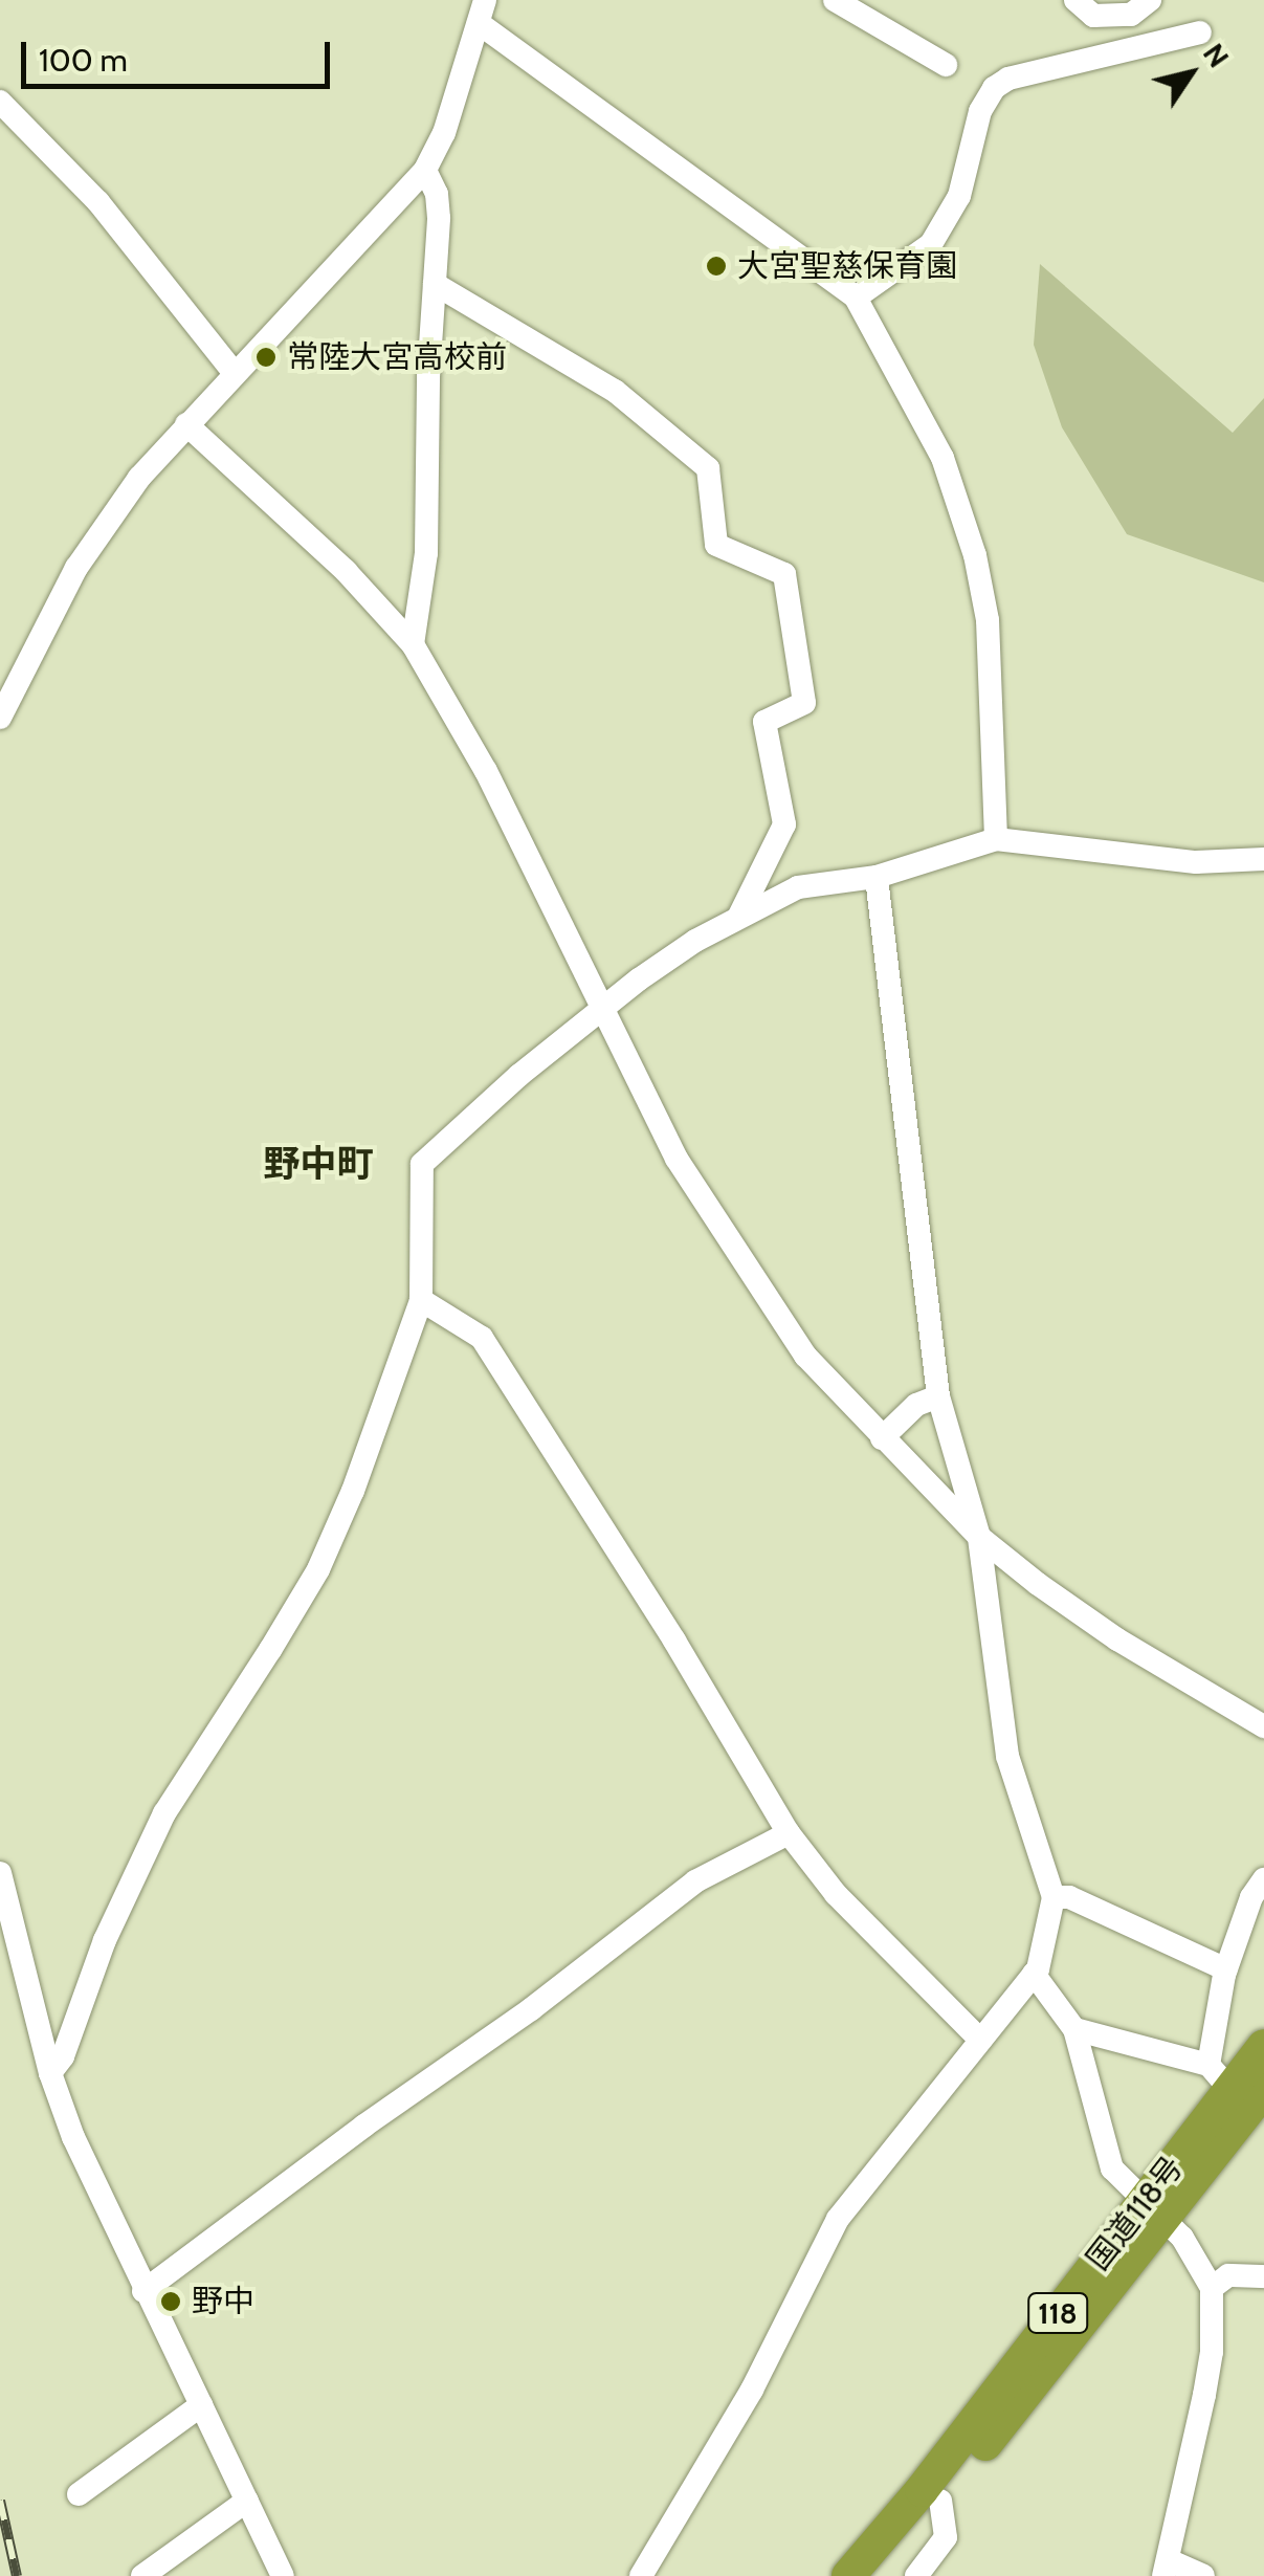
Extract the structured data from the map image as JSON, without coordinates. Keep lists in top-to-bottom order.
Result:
{
  "streets": {
    "highway": ["国道118号", "118"]
  },
  "districts": ["野中町"],
  "places": ["大宮聖慈保育園", "常陸大宮高校前", "野中"],
  "scale_bar": "100 m",
  "north": "top right"
}
